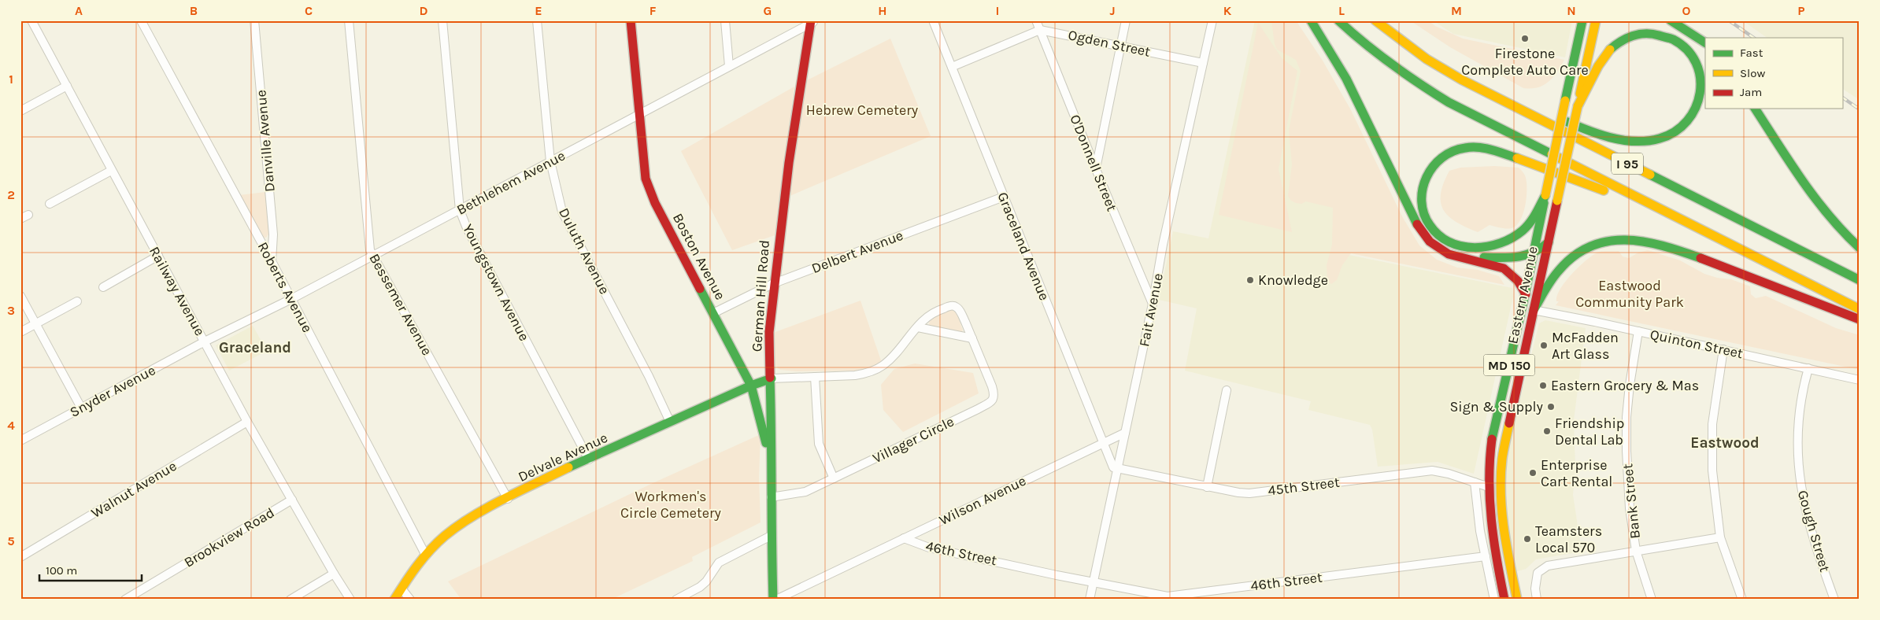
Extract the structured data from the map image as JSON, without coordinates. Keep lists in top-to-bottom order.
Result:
{
  "streets": {
    "main road": [
      "I 95",
      "Boston Avenue",
      "Eastern Avenue",
      "German Hill Road",
      "MD 150",
      "Delvale Avenue"
    ],
    "street": [
      "Ogden Street",
      "Danville Avenue",
      "O'Donnell Street",
      "Bethlehem Avenue",
      "Graceland Avenue",
      "Duluth Avenue",
      "Delbert Avenue",
      "Youngstown Avenue",
      "Roberts Avenue",
      "Railway Avenue",
      "Bessemer Avenue",
      "Fait Avenue",
      "Quinton Street",
      "Snyder Avenue",
      "Villager Circle",
      "45th Street",
      "Walnut Avenue",
      "Wilson Avenue",
      "Bank Street",
      "Gough Street",
      "Brookview Road",
      "46th Street"
    ]
  },
  "crossings": [
    ["Ogden Street", "O'Donnell Street"],
    ["Ogden Street", "Fait Avenue"],
    ["Danville Avenue", "Roberts Avenue"],
    ["O'Donnell Street", "Fait Avenue"],
    ["Bethlehem Avenue", "Duluth Avenue"],
    ["Bethlehem Avenue", "Boston Avenue"],
    ["Bethlehem Avenue", "Youngstown Avenue"],
    ["Bethlehem Avenue", "Roberts Avenue"],
    ["Bethlehem Avenue", "Railway Avenue"],
    ["Bethlehem Avenue", "German Hill Road"],
    ["Bethlehem Avenue", "Bessemer Avenue"],
    ["Bethlehem Avenue", "Snyder Avenue"],
    ["Graceland Avenue", "Delbert Avenue"],
    ["Graceland Avenue", "Fait Avenue"],
    ["Graceland Avenue", "45th Street"],
    ["Graceland Avenue", "Wilson Avenue"],
    ["Duluth Avenue", "Delvale Avenue"],
    ["Delbert Avenue", "Boston Avenue"],
    ["Delbert Avenue", "German Hill Road"],
    ["Boston Avenue", "German Hill Road"],
    ["Boston Avenue", "Villager Circle"],
    ["Boston Avenue", "Delvale Avenue"],
    ["Youngstown Avenue", "Delvale Avenue"],
    ["Roberts Avenue", "Delvale Avenue"],
    ["Railway Avenue", "Snyder Avenue"],
    ["Railway Avenue", "Walnut Avenue"],
    ["Railway Avenue", "Brookview Road"],
    ["Eastern Avenue", "Quinton Street"],
    ["Eastern Avenue", "45th Street"],
    ["German Hill Road", "Villager Circle"],
    ["German Hill Road", "Delvale Avenue"],
    ["Bessemer Avenue", "Delvale Avenue"],
    ["Fait Avenue", "45th Street"],
    ["Fait Avenue", "Wilson Avenue"],
    ["Fait Avenue", "46th Street"],
    ["Quinton Street", "Bank Street"],
    ["Quinton Street", "Gough Street"],
    ["Villager Circle", "Delvale Avenue"],
    ["Wilson Avenue", "46th Street"]
  ],
  "districts": ["Graceland", "Eastwood"],
  "parks": ["Hebrew Cemetery", "Eastwood Community Park", "Workmen's Circle Cemetery"],
  "places": [
    "Firestone Complete Auto Care",
    "Knowledge",
    "McFadden Art Glass",
    "Eastern Grocery & Mas",
    "Sign & Supply",
    "Friendship Dental Lab",
    "Enterprise Cart Rental",
    "Teamsters Local 570"
  ],
  "legend": ["Fast", "Slow", "Jam"],
  "scale_bar": "100 m",
  "grid": {
    "columns": [
      "A",
      "B",
      "C",
      "D",
      "E",
      "F",
      "G",
      "H",
      "I",
      "J",
      "K",
      "L",
      "M",
      "N",
      "O",
      "P"
    ],
    "rows": [
      "1",
      "2",
      "3",
      "4",
      "5"
    ]
  }
}
